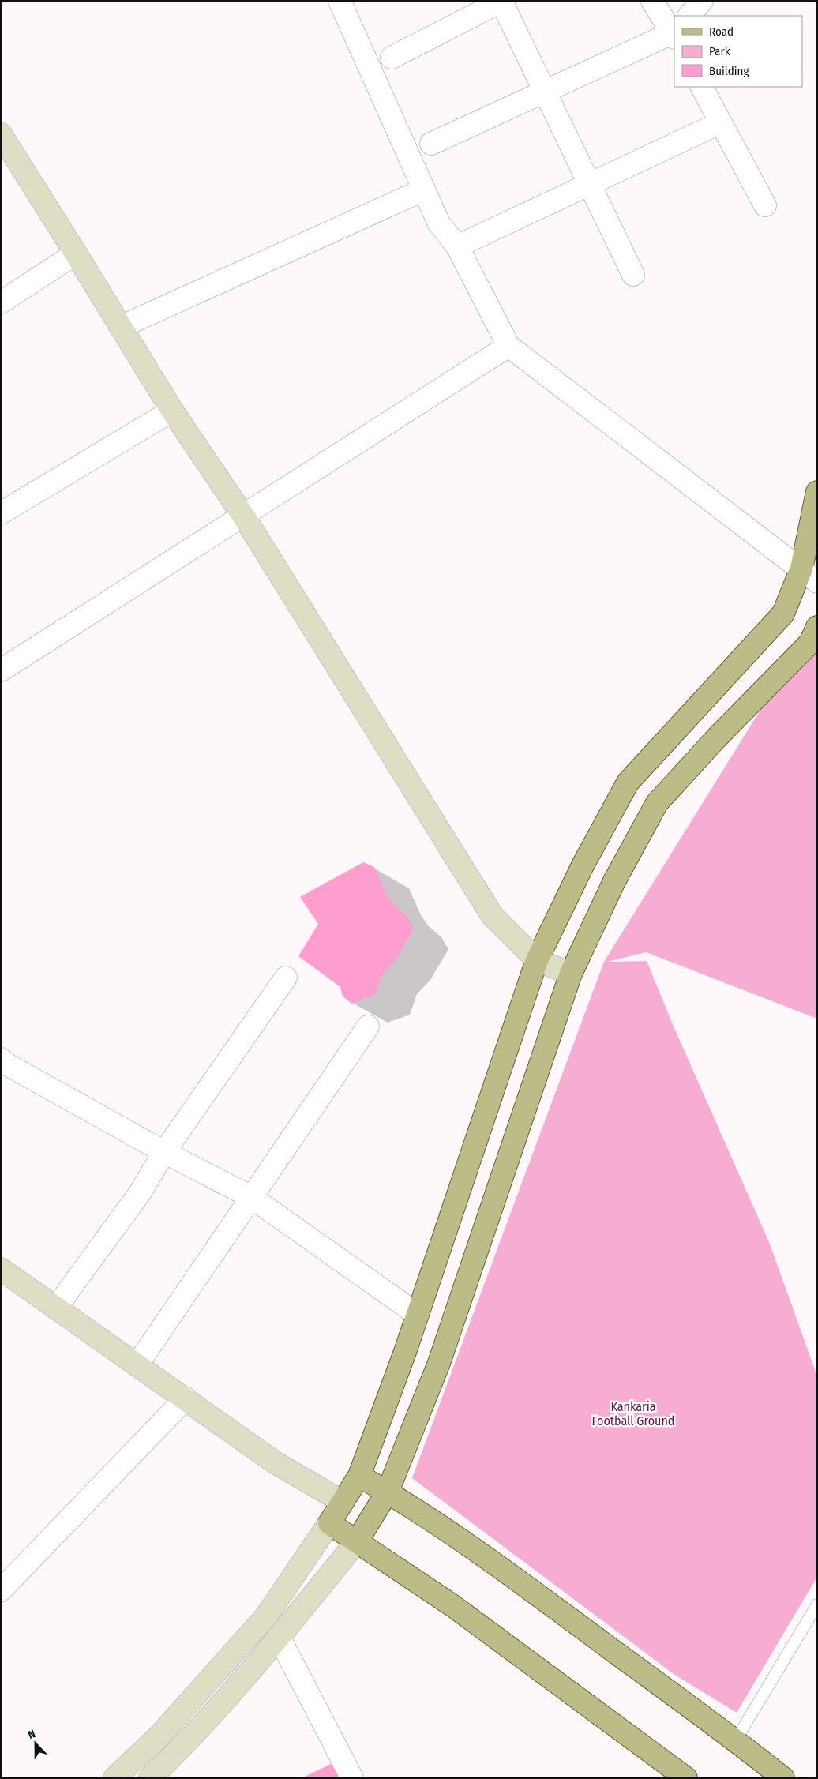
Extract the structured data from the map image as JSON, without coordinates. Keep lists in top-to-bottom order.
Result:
{
  "parks": ["Kankaria Football Ground"],
  "legend": ["Road", "Park", "Building"],
  "north": "top"
}
